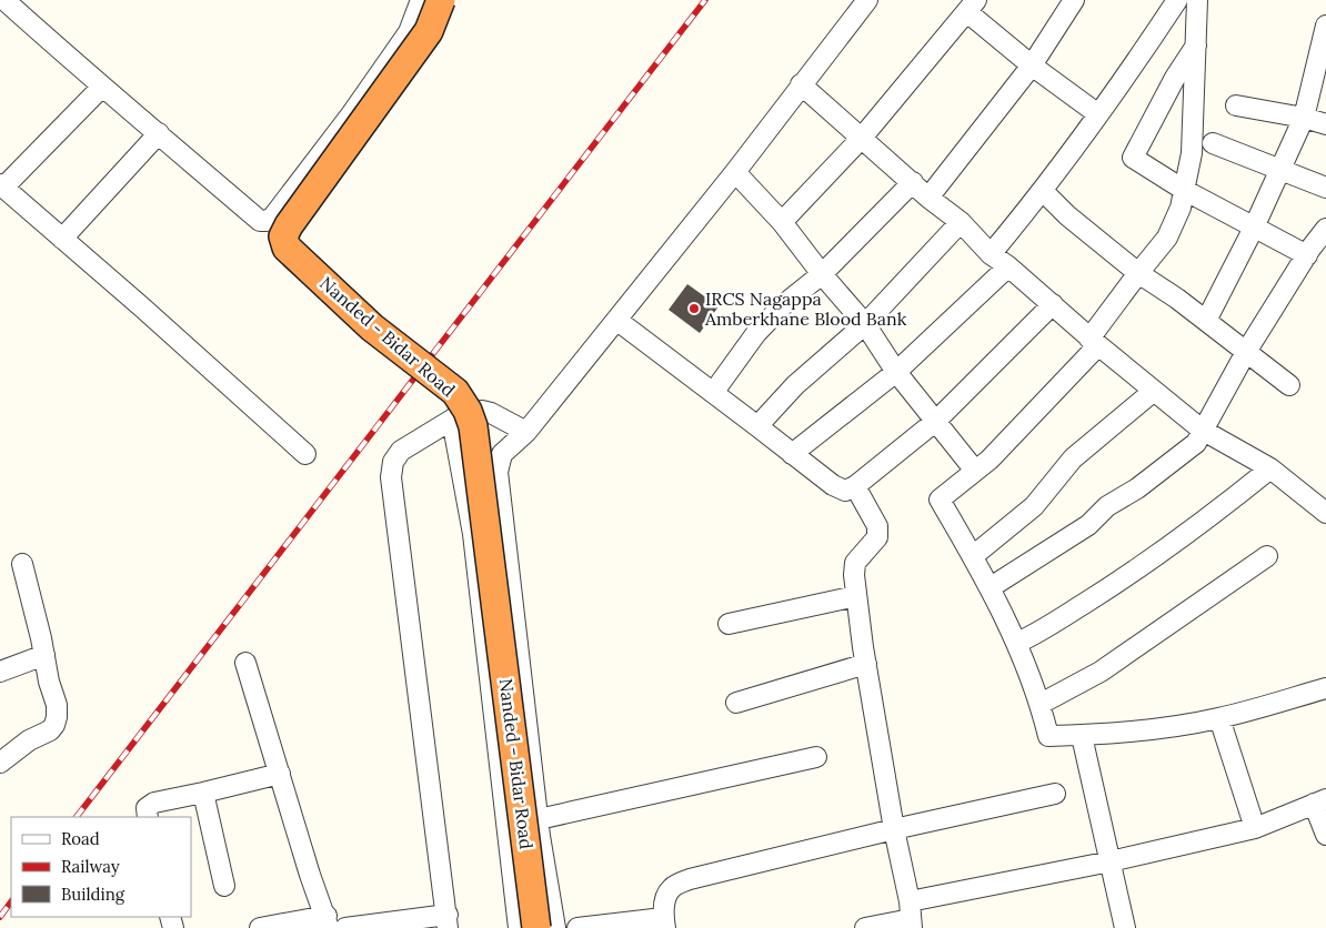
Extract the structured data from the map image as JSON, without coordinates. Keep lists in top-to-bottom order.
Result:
{
  "streets": {
    "highway": ["Nanded - Bidar Road"]
  },
  "places": ["IRCS Nagappa Amberkhane Blood Bank"],
  "legend": ["Road", "Railway", "Building"]
}
